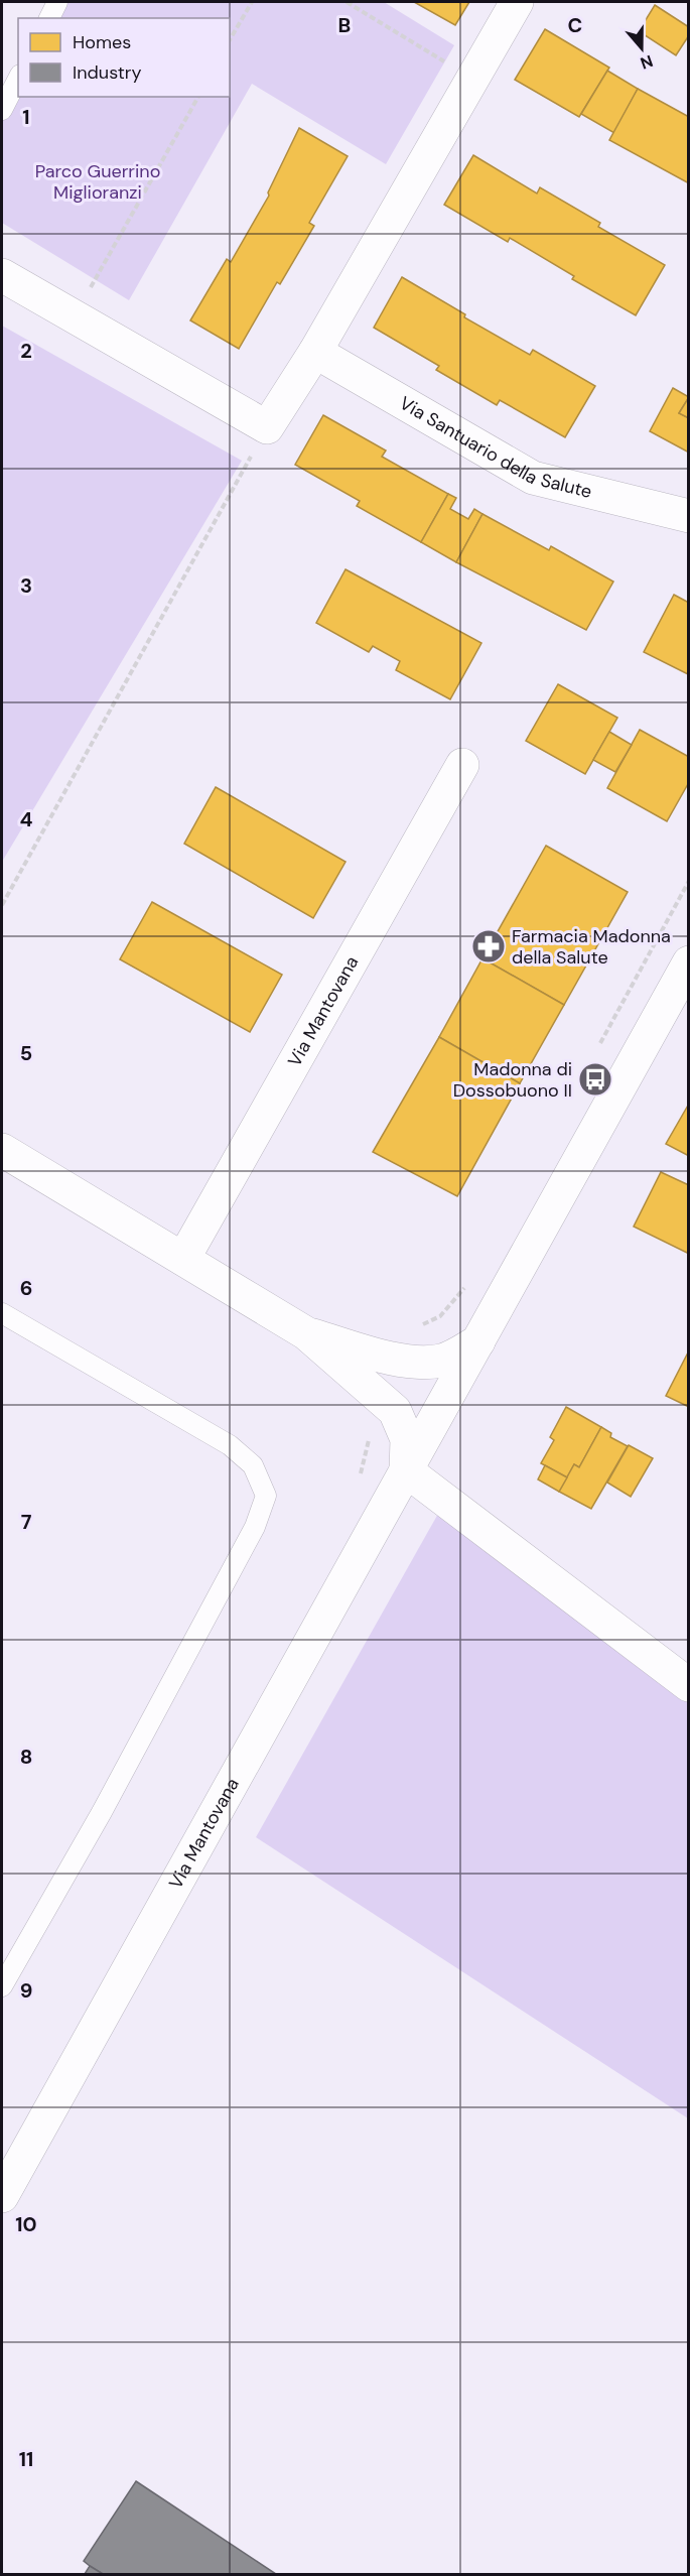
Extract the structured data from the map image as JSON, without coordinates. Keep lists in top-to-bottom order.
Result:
{
  "streets": {
    "street": ["Via Santuario della Salute", "Via Mantovana"]
  },
  "parks": ["Parco Guerrino Miglioranzi"],
  "places": {
    "pharmacy": ["Farmacia Madonna della Salute"],
    "bus stop": ["Madonna di Dossobuono II"]
  },
  "legend": ["Homes", "Industry"],
  "north": "bottom",
  "grid": {
    "columns": ["B", "C"],
    "rows": [
      "1",
      "2",
      "3",
      "4",
      "5",
      "6",
      "7",
      "8",
      "9",
      "10",
      "11"
    ]
  }
}
